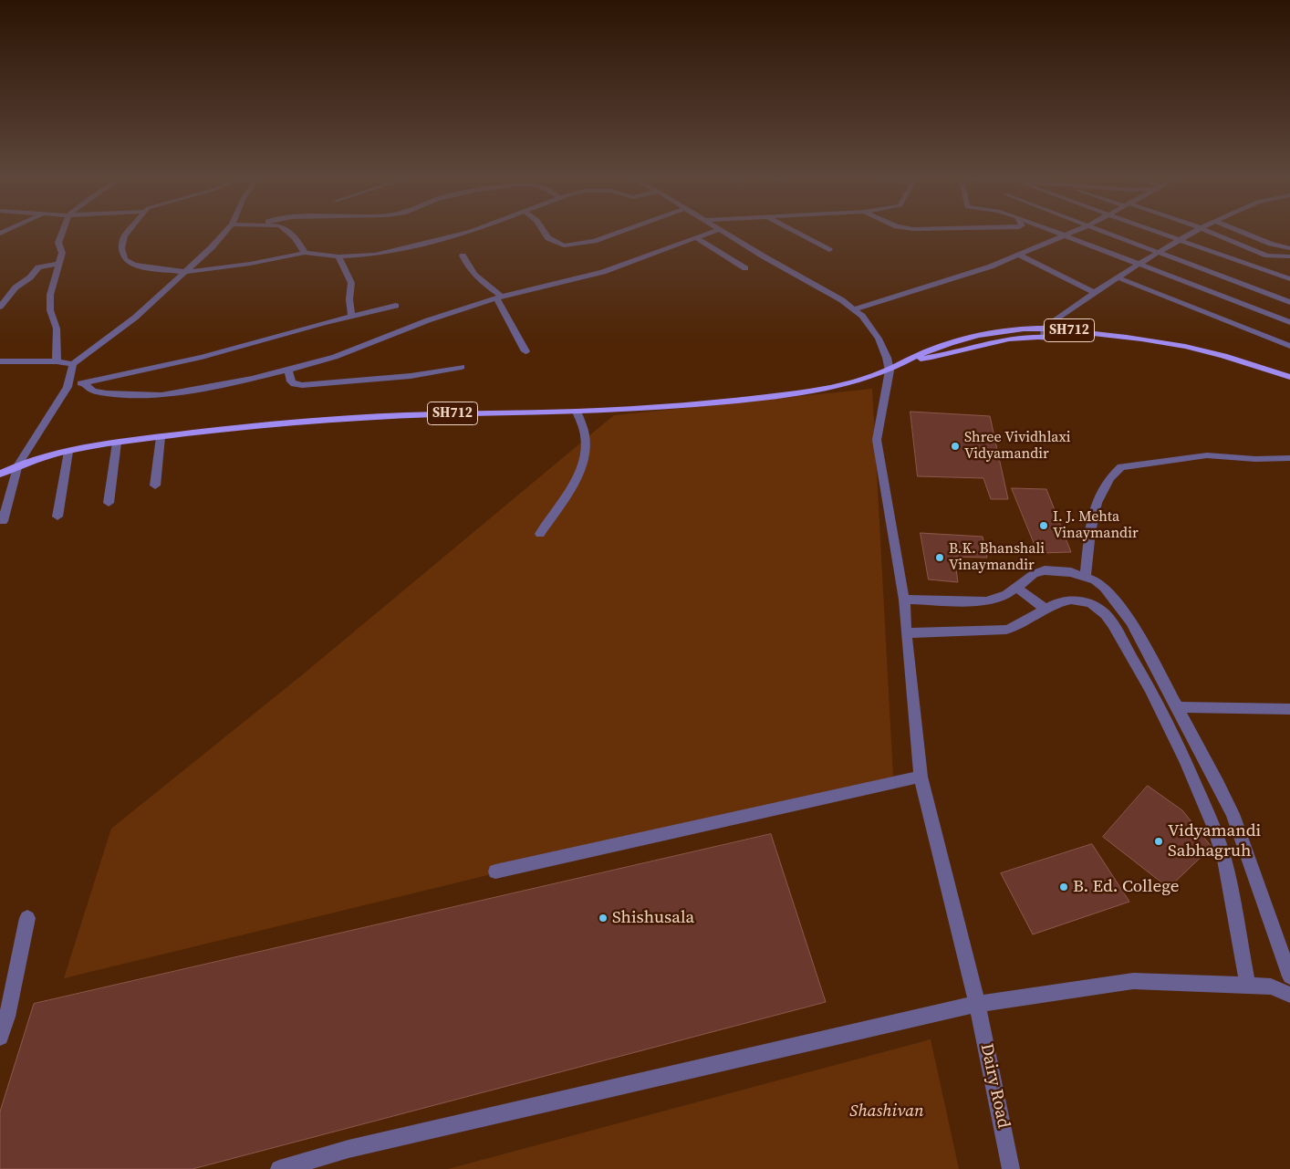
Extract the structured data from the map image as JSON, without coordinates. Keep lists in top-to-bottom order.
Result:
{
  "streets": {
    "main road": ["SH712"],
    "street": ["Dairy Road"]
  },
  "crossings": [
    ["SH712", "Dairy Road"]
  ],
  "parks": ["Shashivan"],
  "places": [
    "Shree Vividhlaxi Vidyamandir",
    "I. J. Mehta Vinaymandir",
    "B.K. Bhanshali Vinaymandir",
    "Vidyamandi Sabhagruh",
    "B. Ed. College",
    "Shishusala"
  ]
}
